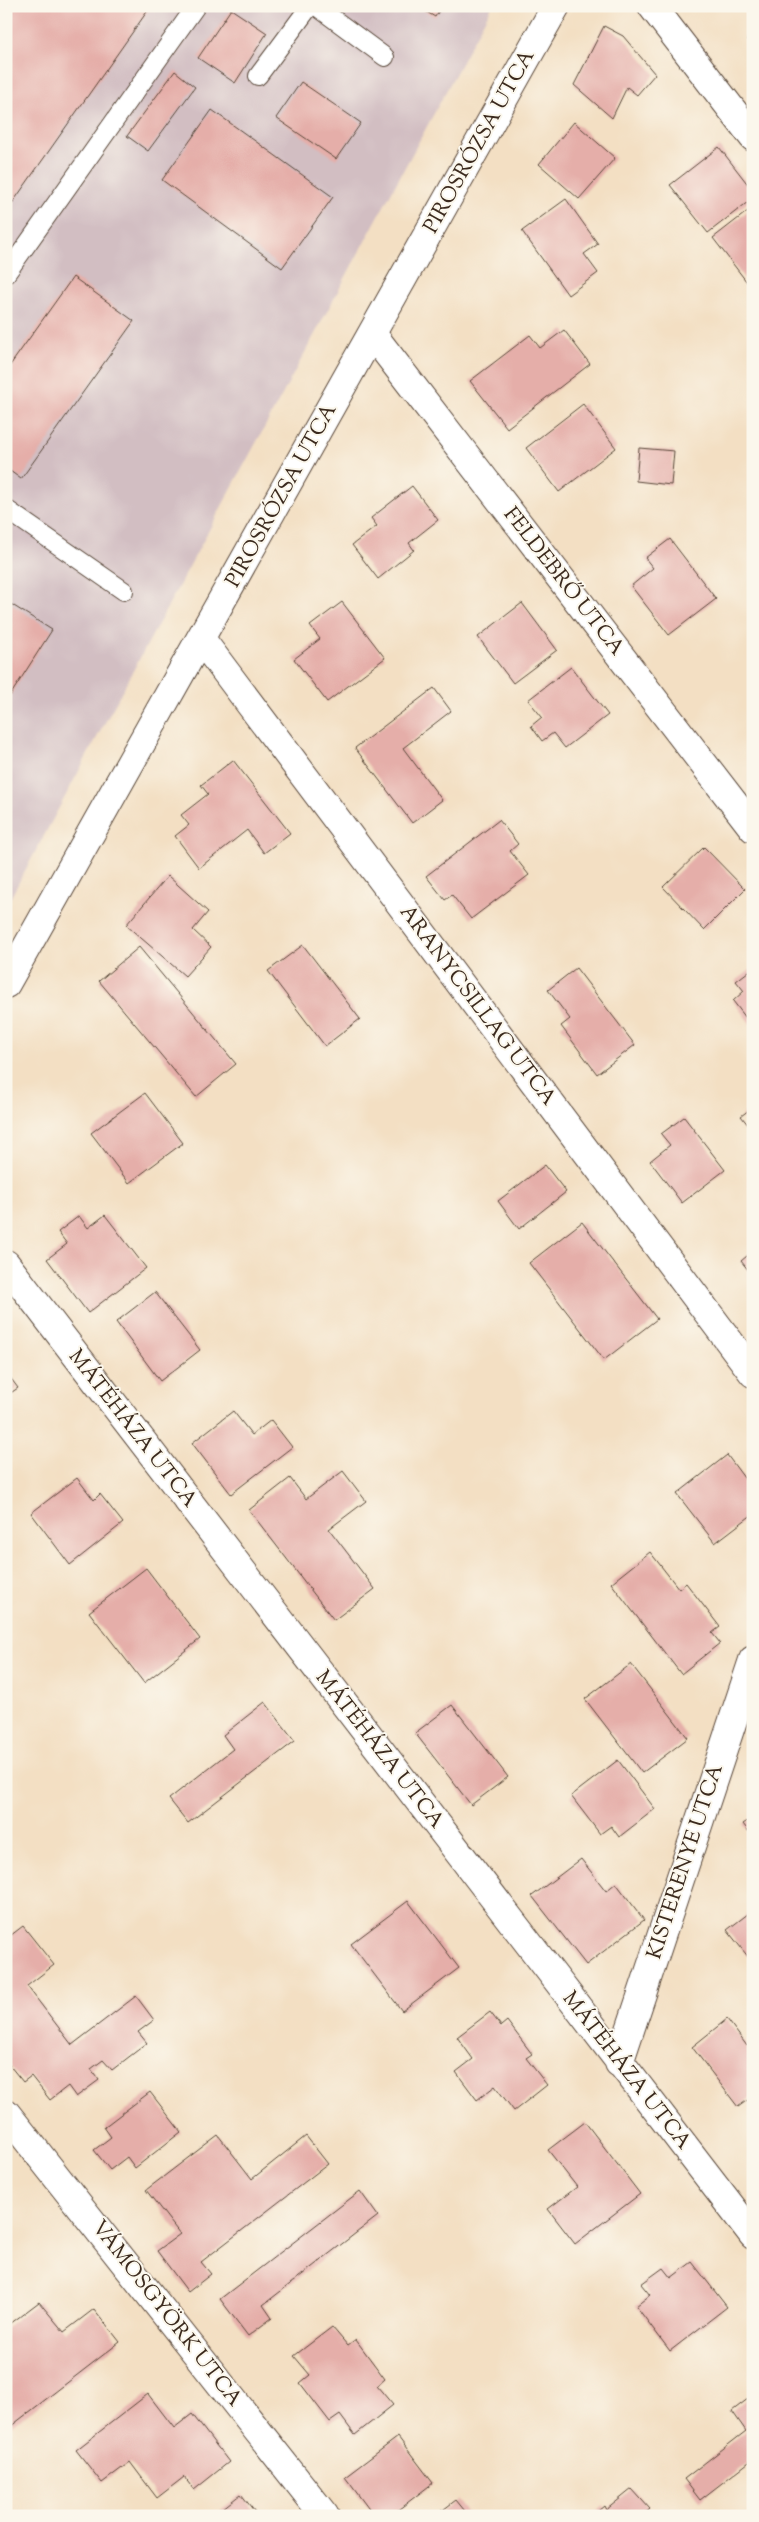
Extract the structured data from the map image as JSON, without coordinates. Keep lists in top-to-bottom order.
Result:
{
  "streets": {
    "street": [
      "PIROSRÓZSA UTCA",
      "FELDEBRŐ UTCA",
      "ARANYCSILLAG UTCA",
      "MÁTÉHÁZA UTCA",
      "KISTERENYE UTCA",
      "VÁMOSGYÖRK UTCA"
    ]
  },
  "crossings": [
    ["PIROSRÓZSA UTCA", "FELDEBRŐ UTCA"],
    ["PIROSRÓZSA UTCA", "ARANYCSILLAG UTCA"],
    ["MÁTÉHÁZA UTCA", "KISTERENYE UTCA"]
  ]
}
